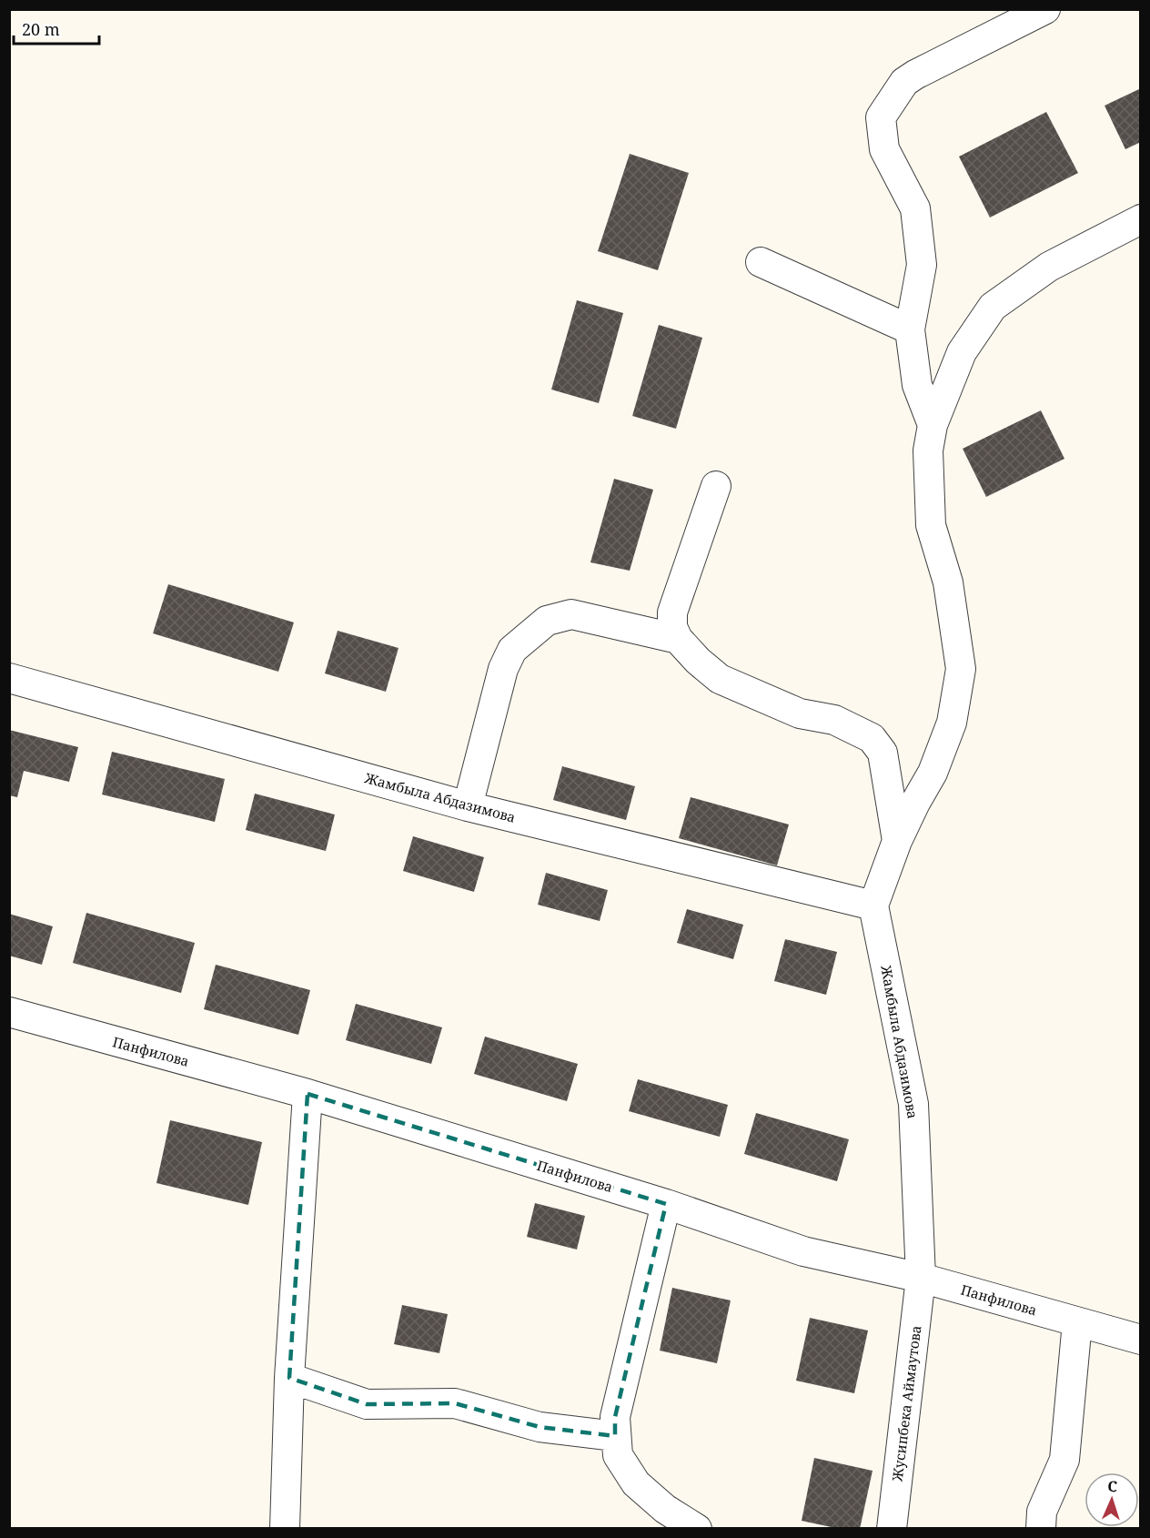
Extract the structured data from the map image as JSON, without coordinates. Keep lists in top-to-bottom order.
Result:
{
  "streets": {
    "street": ["Жамбыла Абдазимова", "Панфилова", "Жусипбека Аймаутова"]
  },
  "crossings": [
    ["Жамбыла Абдазимова", "Панфилова"],
    ["Жамбыла Абдазимова", "Жусипбека Аймаутова"],
    ["Панфилова", "Жусипбека Аймаутова"]
  ],
  "scale_bar": "20 m",
  "north": "top"
}
